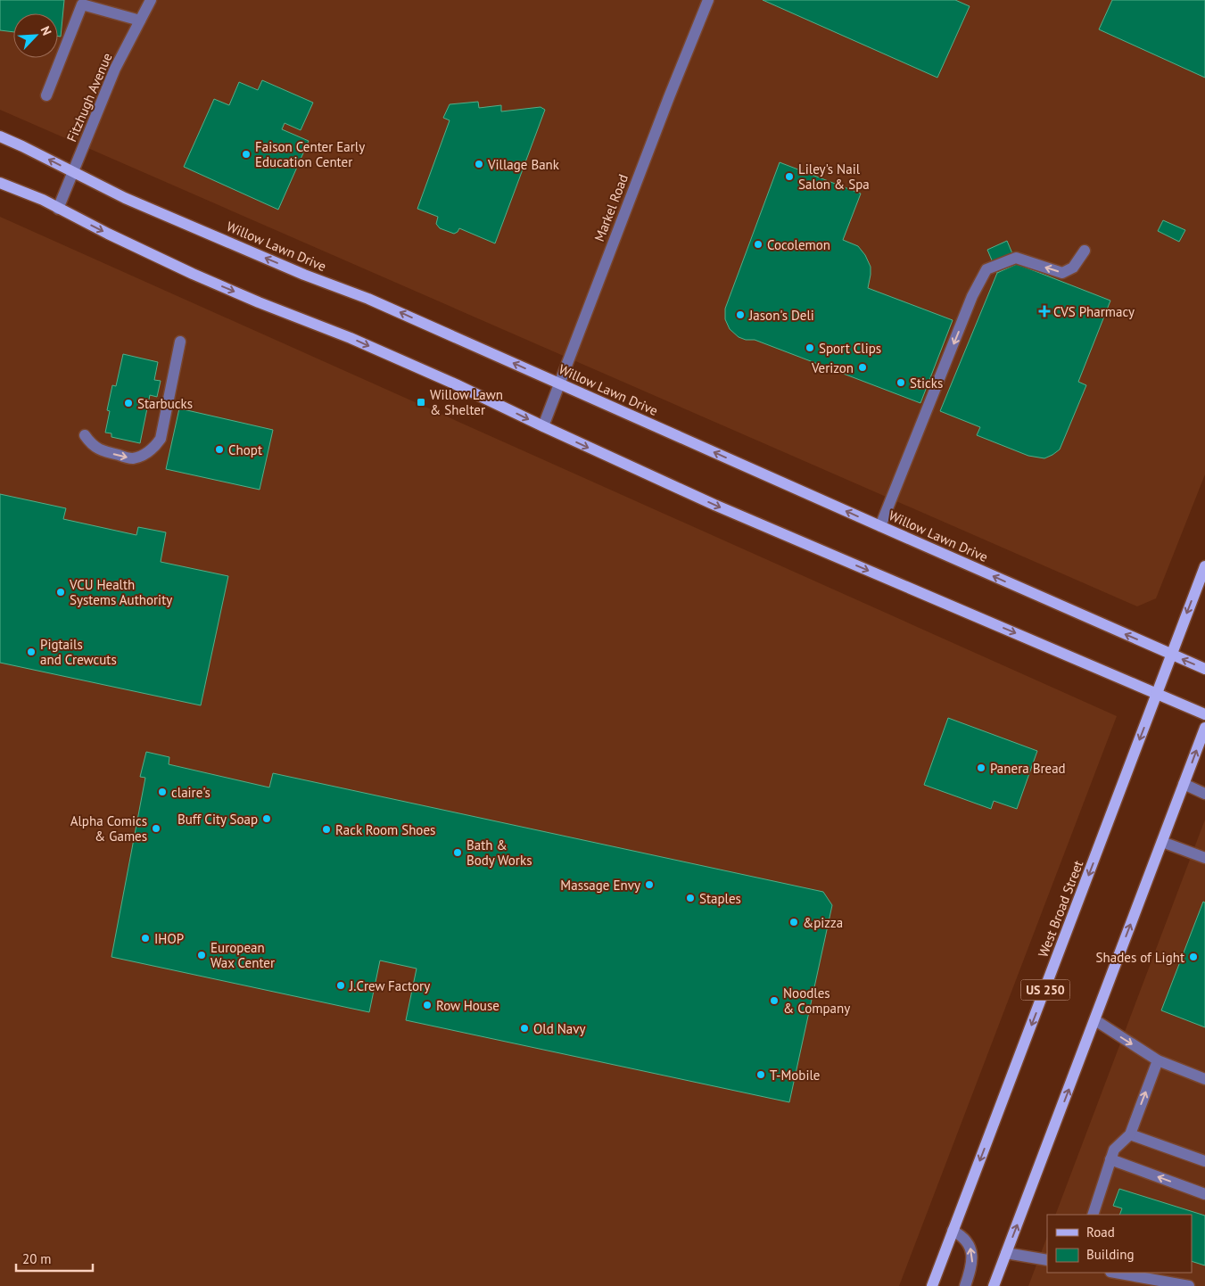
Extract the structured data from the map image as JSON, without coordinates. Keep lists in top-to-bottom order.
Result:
{
  "streets": {
    "main road": ["Willow Lawn Drive", "West Broad Street", "US 250"],
    "street": ["Fitzhugh Avenue", "Markel Road"]
  },
  "crossings": [
    ["Fitzhugh Avenue", "Willow Lawn Drive"],
    ["Markel Road", "Willow Lawn Drive"],
    ["Willow Lawn Drive", "West Broad Street"]
  ],
  "places": {
    "other": [
      "Faison Center Early Education Center",
      "Village Bank",
      "Liley's Nail Salon & Spa",
      "Cocolemon",
      "Jason's Deli",
      "Sport Clips",
      "Verizon",
      "Sticks",
      "Starbucks",
      "Chopt",
      "VCU Health Systems Authority",
      "Pigtails and Crewcuts",
      "Panera Bread",
      "claire's",
      "Buff City Soap",
      "Alpha Comics & Games",
      "Rack Room Shoes",
      "Bath & Body Works",
      "Massage Envy",
      "Staples",
      "&pizza",
      "IHOP",
      "European Wax Center",
      "Shades of Light",
      "J.Crew Factory",
      "Noodles & Company",
      "Row House",
      "Old Navy",
      "T-Mobile"
    ],
    "health": ["CVS Pharmacy"],
    "transit": ["Willow Lawn & Shelter"]
  },
  "legend": ["Road", "Building"],
  "scale_bar": "20 m",
  "north": "top right"
}
